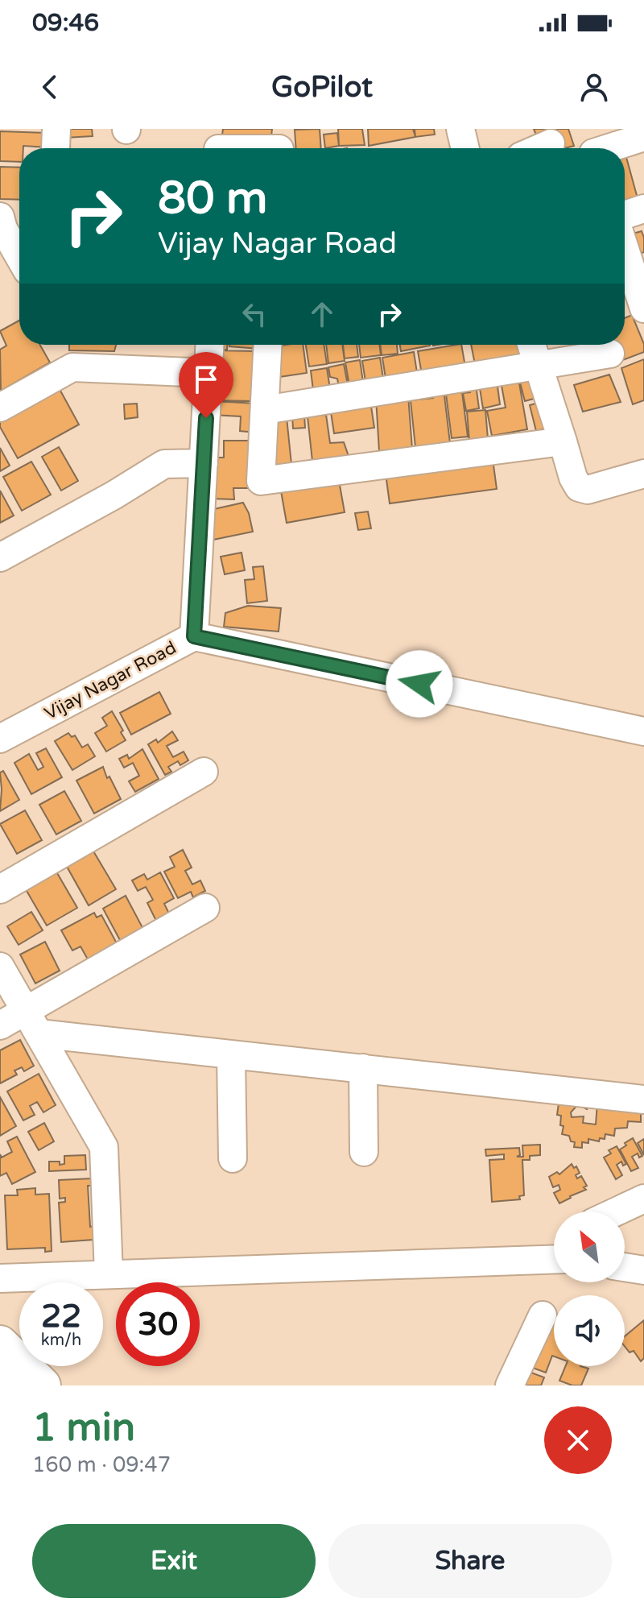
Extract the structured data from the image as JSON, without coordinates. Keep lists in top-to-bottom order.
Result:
{
  "streets": {
    "street": ["Vijay Nagar Road"]
  },
  "north": "top left",
  "page": {
    "status": "09:46",
    "header": "GoPilot",
    "turn": ["80 m", "Vijay Nagar Road"],
    "speed": "22 km/h",
    "limit": "30",
    "heading": ["1 min", "160 m · 09:47"],
    "buttons": ["Exit", "Share"]
  }
}
